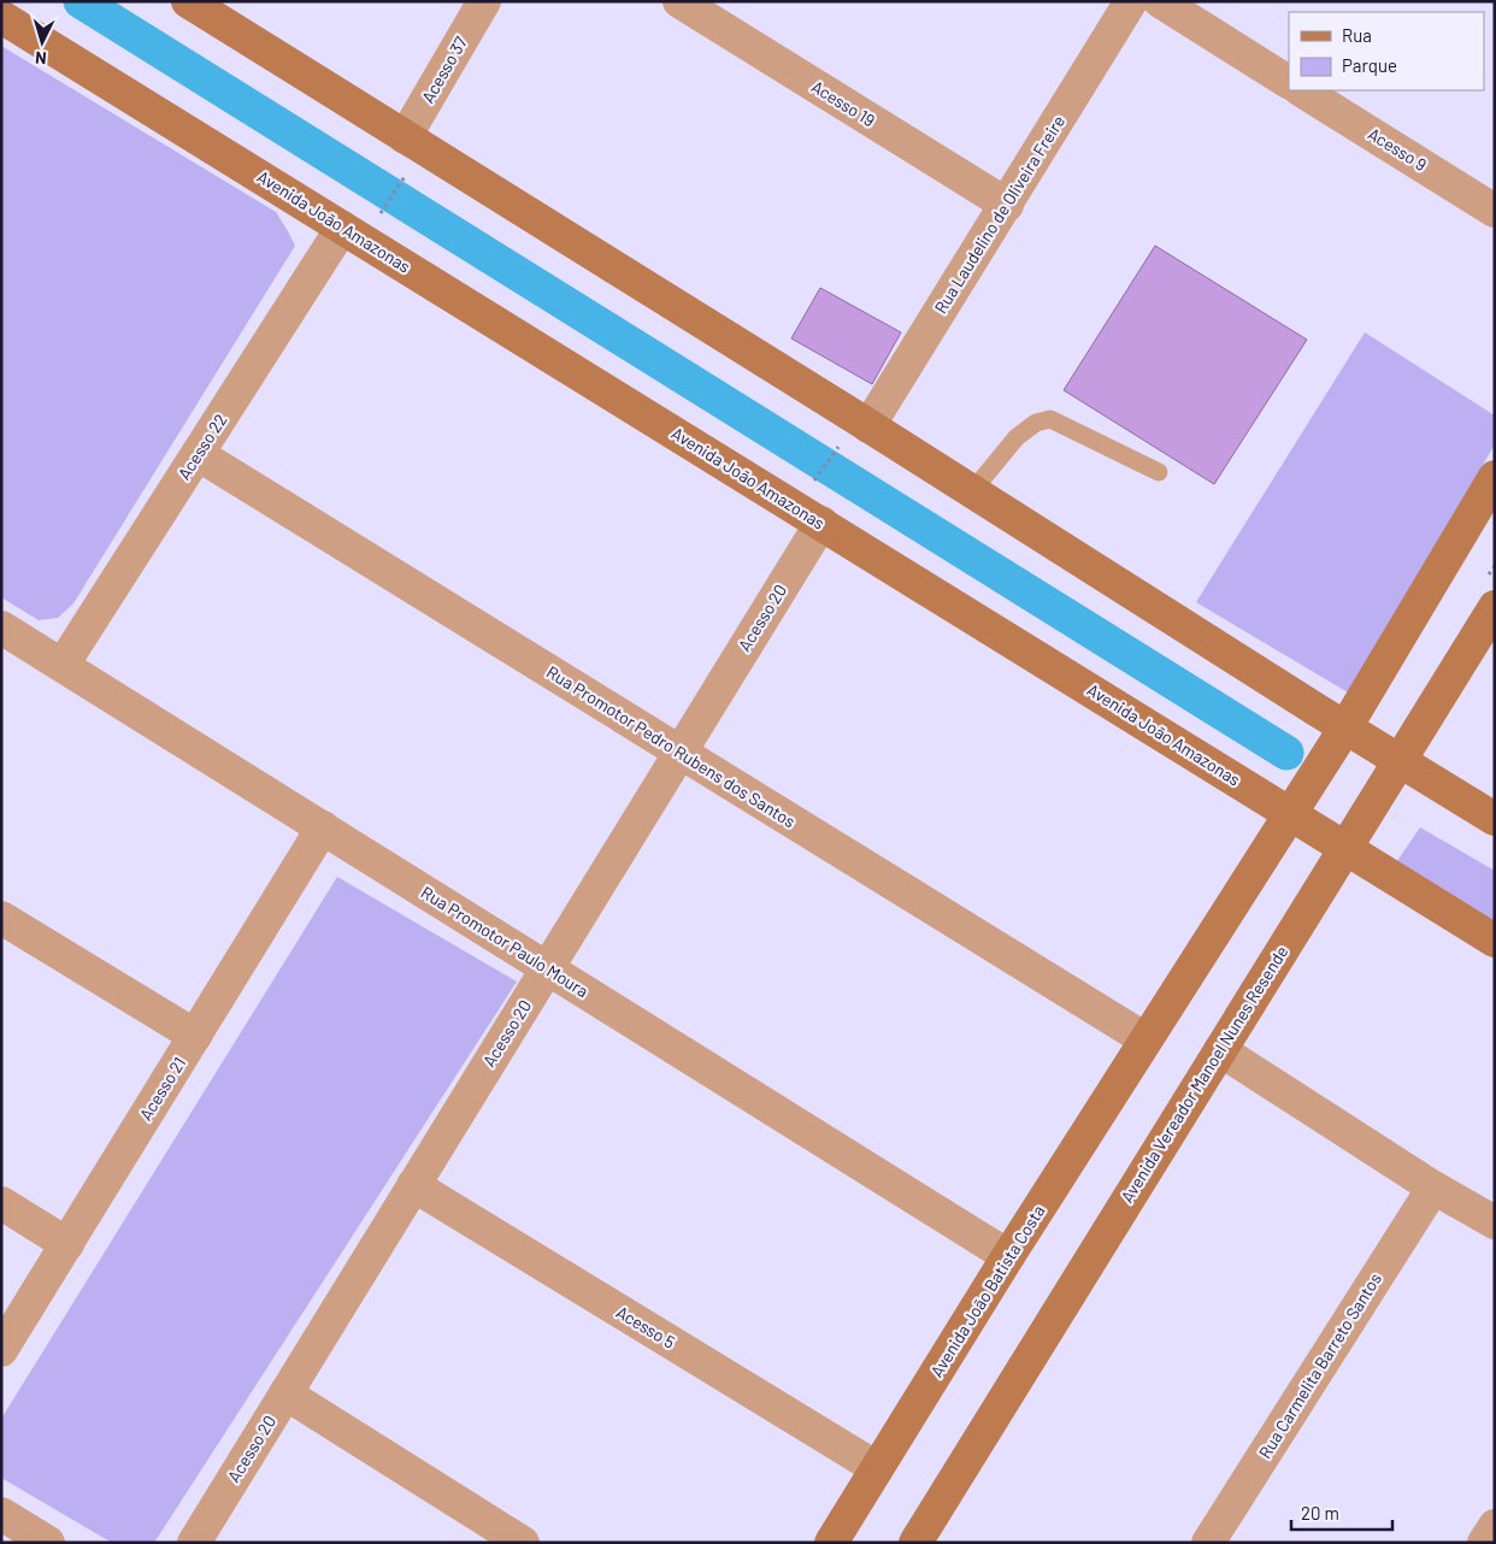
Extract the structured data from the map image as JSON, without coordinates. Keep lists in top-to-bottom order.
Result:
{
  "streets": {
    "street": [
      "Acesso 37",
      "Acesso 19",
      "Acesso 9",
      "Rua Laudelino de Oliveira Freire",
      "Avenida João Amazonas",
      "Acesso 22",
      "Acesso 20",
      "Rua Promotor Pedro Rubens dos Santos",
      "Rua Promotor Paulo Moura",
      "Avenida Vereador Manoel Nunes Resende",
      "Acesso 21",
      "Avenida João Batista Costa",
      "Acesso 5",
      "Rua Carmelita Barreto Santos"
    ]
  },
  "crossings": [
    ["Acesso 19", "Rua Laudelino de Oliveira Freire"],
    ["Avenida João Amazonas", "Acesso 22"],
    ["Avenida João Amazonas", "Acesso 20"],
    ["Avenida João Amazonas", "Avenida Vereador Manoel Nunes Resende"],
    ["Acesso 22", "Rua Promotor Pedro Rubens dos Santos"],
    ["Acesso 22", "Rua Promotor Paulo Moura"],
    ["Acesso 20", "Rua Promotor Pedro Rubens dos Santos"],
    ["Acesso 20", "Rua Promotor Paulo Moura"],
    ["Acesso 20", "Acesso 5"],
    ["Rua Promotor Pedro Rubens dos Santos", "Avenida João Batista Costa"],
    ["Rua Promotor Paulo Moura", "Acesso 21"],
    ["Rua Promotor Paulo Moura", "Avenida João Batista Costa"],
    ["Avenida João Batista Costa", "Acesso 5"]
  ],
  "legend": ["Rua", "Parque"],
  "scale_bar": "20 m",
  "north": "bottom"
}
